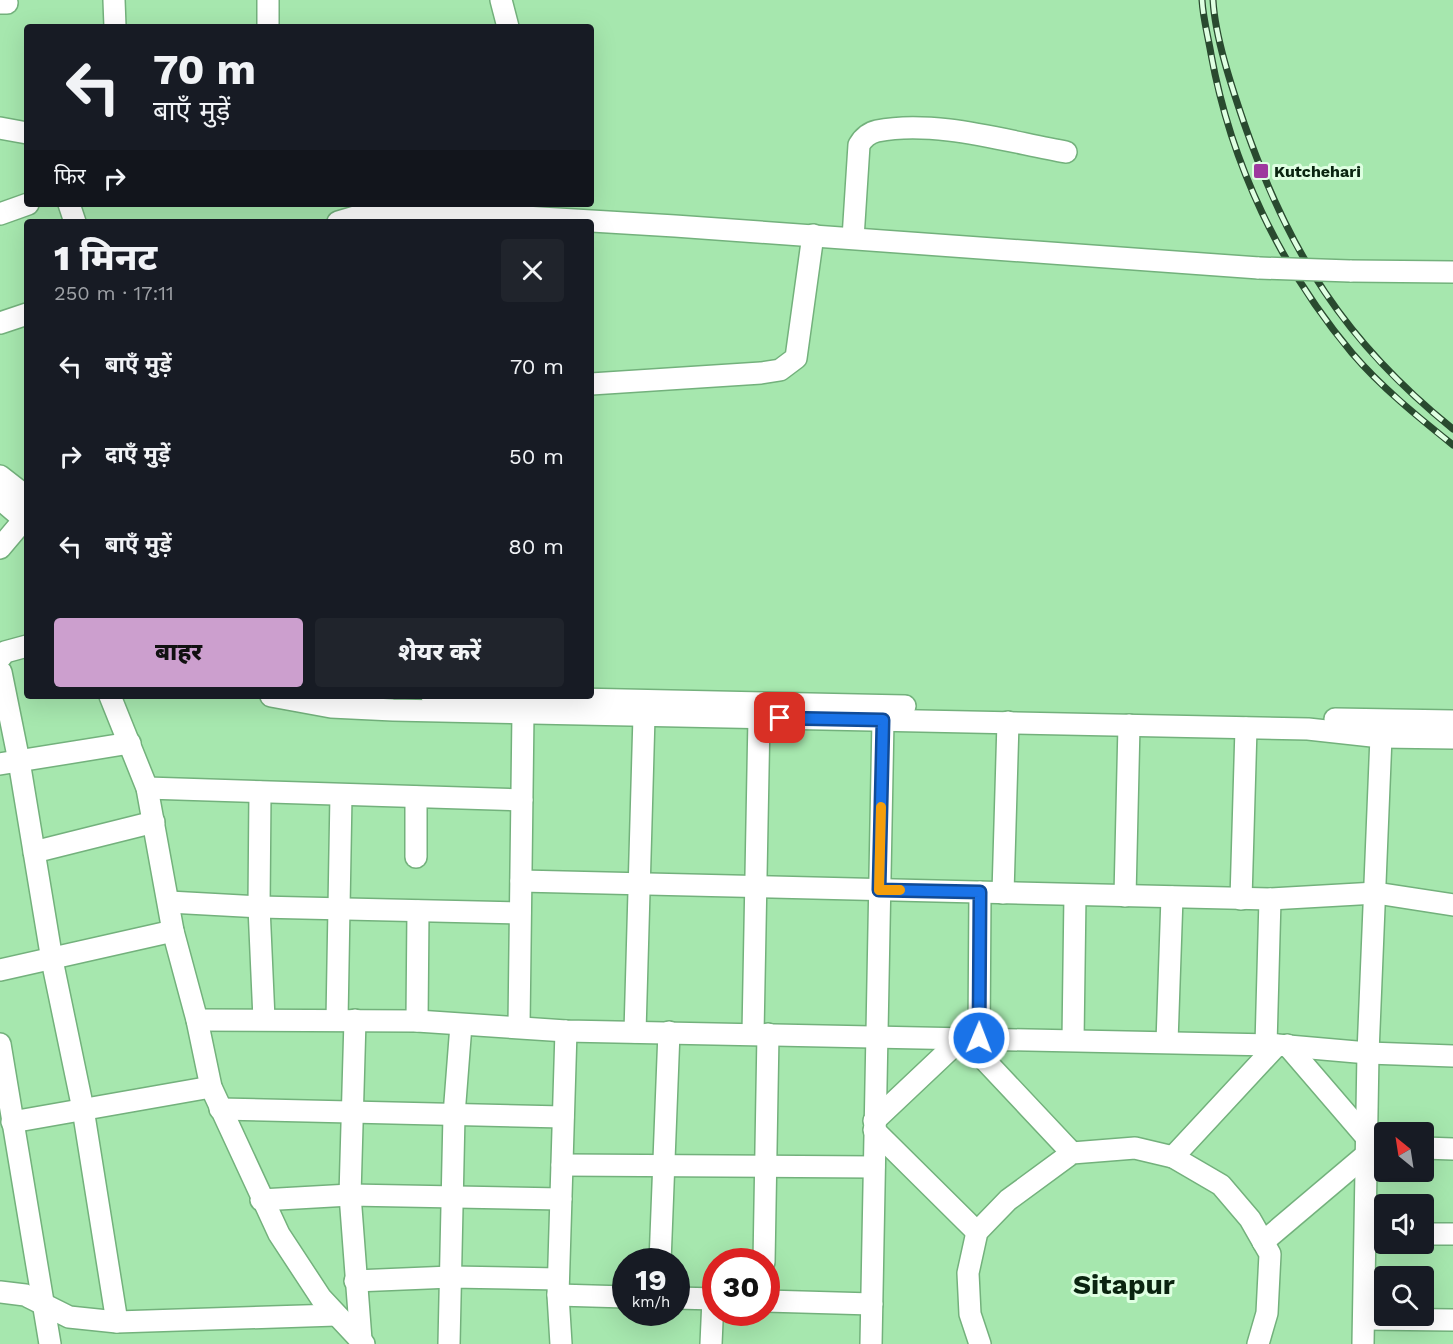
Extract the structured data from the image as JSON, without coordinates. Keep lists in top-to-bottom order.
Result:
{
  "districts": ["Sitapur"],
  "places": {
    "transit": ["Kutchehari"]
  },
  "north": "top left",
  "page": {
    "turn": ["70 m", "बाएँ मुड़ें"],
    "then": "फिर",
    "heading": ["1 मिनट", "250 m · 17:11"],
    "list": [
      {
        "name": "बाएँ मुड़ें",
        "value": "70 m"
      },
      {
        "name": "दाएँ मुड़ें",
        "value": "50 m"
      },
      {
        "name": "बाएँ मुड़ें",
        "value": "80 m"
      }
    ],
    "buttons": ["बाहर", "शेयर करें"],
    "speed": "19 km/h",
    "limit": "30"
  }
}
